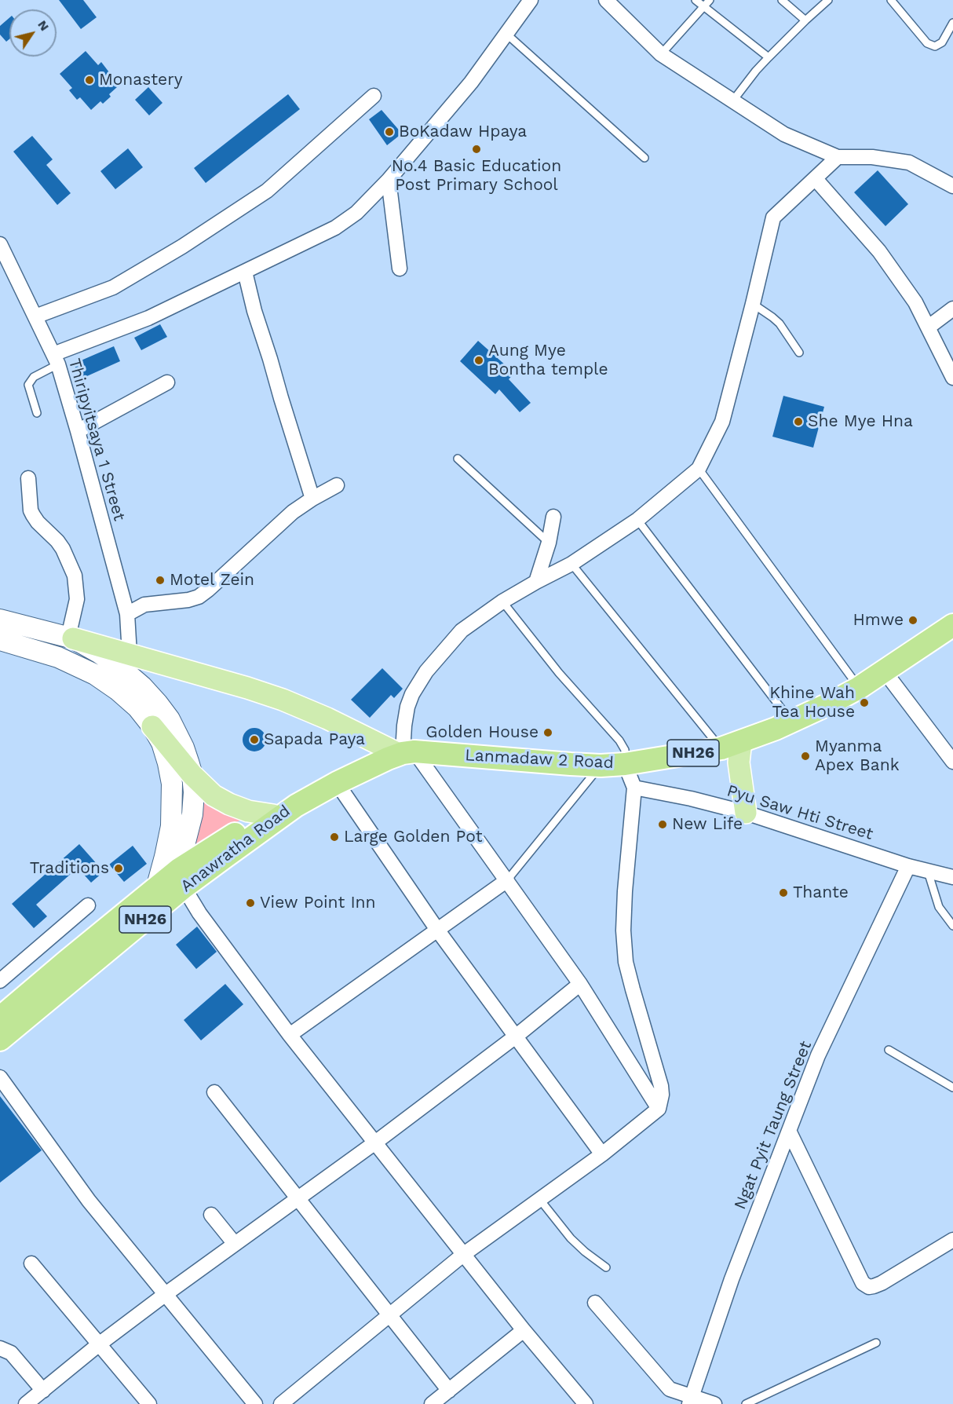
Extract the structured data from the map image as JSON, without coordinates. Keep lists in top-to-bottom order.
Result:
{
  "streets": {
    "highway": ["NH26", "Lanmadaw 2 Road", "Anawratha Road"],
    "street": ["Thiripyitsaya 1 Street", "Pyu Saw Hti Street", "Ngat Pyit Taung Street"]
  },
  "crossings": [
    ["NH26", "Lanmadaw 2 Road"],
    ["NH26", "Anawratha Road"],
    ["Pyu Saw Hti Street", "Ngat Pyit Taung Street"]
  ],
  "places": [
    "Monastery",
    "BoKadaw Hpaya",
    "No.4 Basic Education Post Primary School",
    "Aung Mye Bontha temple",
    "She Mye Hna",
    "Motel Zein",
    "Hmwe",
    "Khine Wah Tea House",
    "Golden House",
    "Sapada Paya",
    "Myanma Apex Bank",
    "New Life",
    "Large Golden Pot",
    "Traditions",
    "Thante",
    "View Point Inn"
  ],
  "north": "top right"
}
